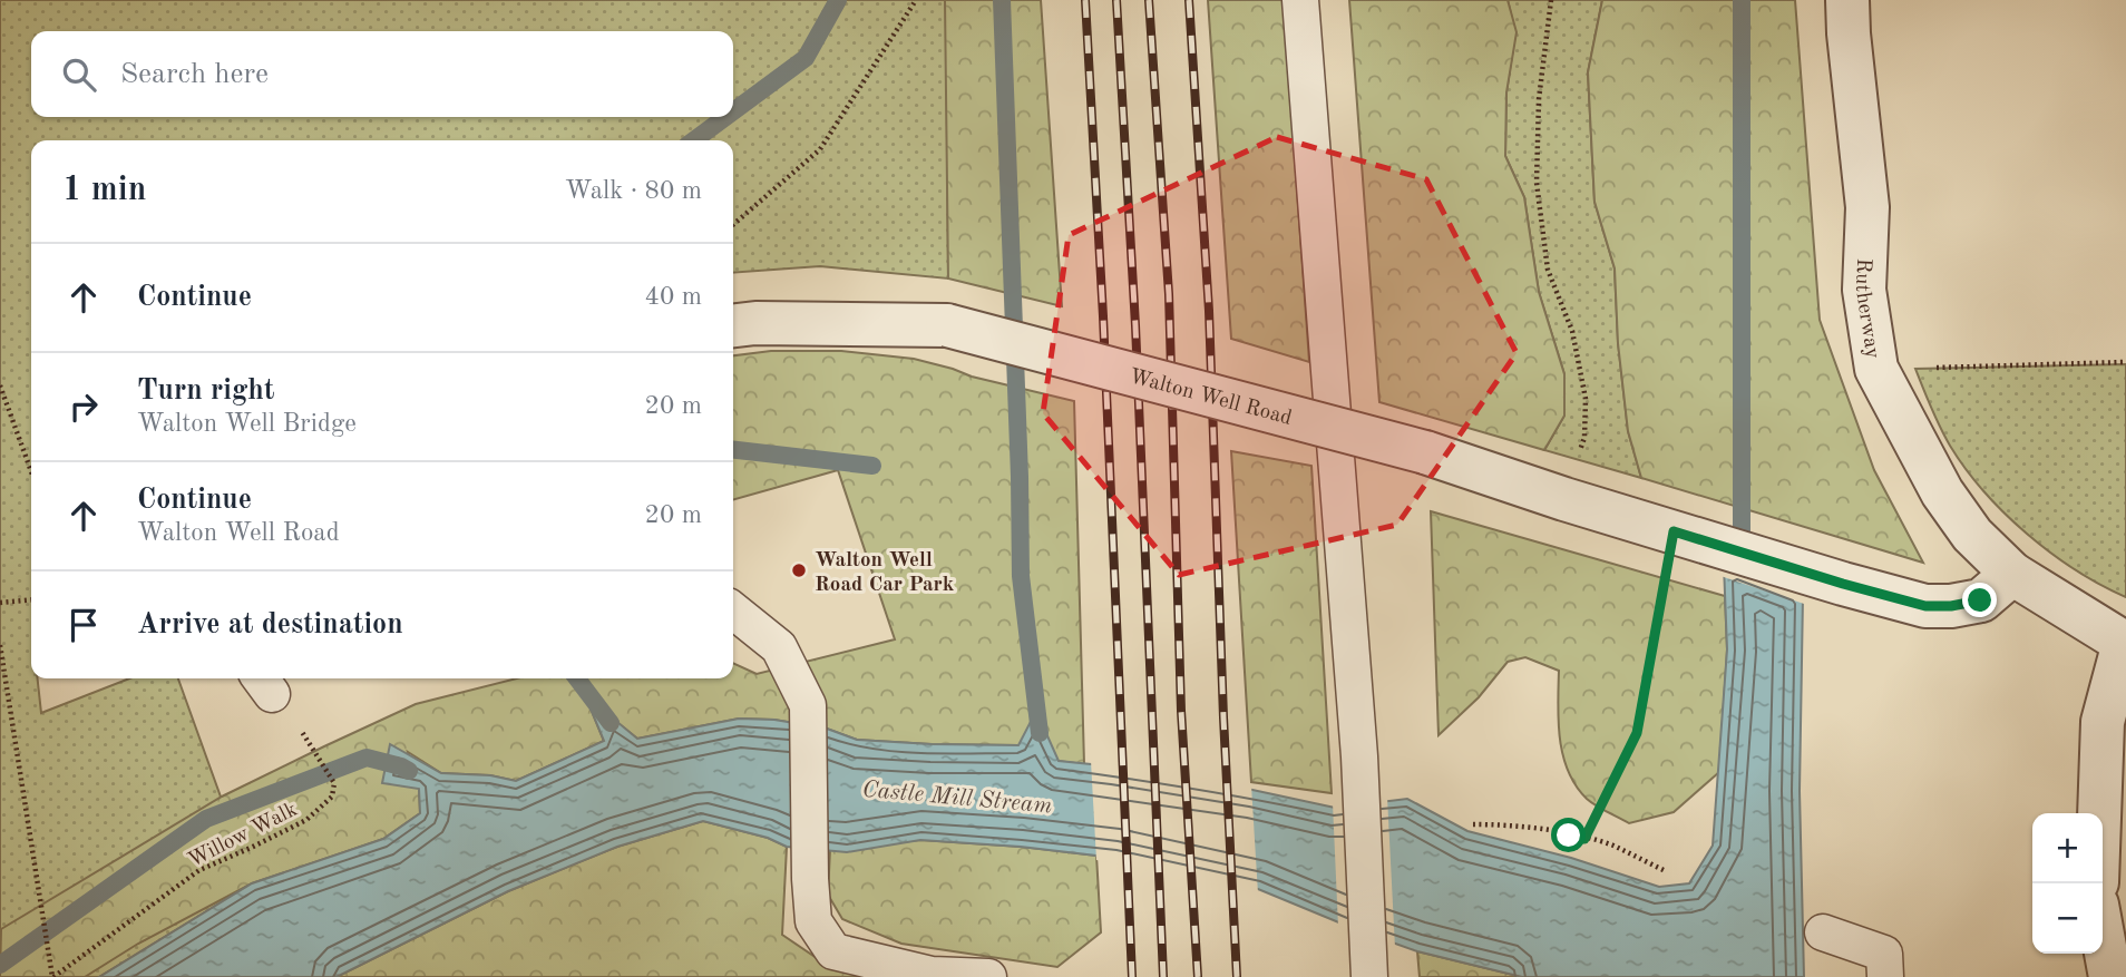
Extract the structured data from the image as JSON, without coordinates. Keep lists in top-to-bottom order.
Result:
{
  "streets": {
    "street": ["Rutherway", "Walton Well Road"],
    "path": ["Willow Walk"]
  },
  "crossings": [
    ["Rutherway", "Walton Well Road"]
  ],
  "water": ["Castle Mill Stream"],
  "places": ["Walton Well Road Car Park"],
  "page": {
    "search": "Search here",
    "heading": ["1 min", "Walk · 80 m"],
    "list": [
      ["Continue", "40 m"],
      ["Turn right", "Walton Well Bridge", "20 m"],
      ["Continue", "Walton Well Road", "20 m"],
      "Arrive at destination"
    ],
    "map_buttons": ["+", "−"]
  }
}
